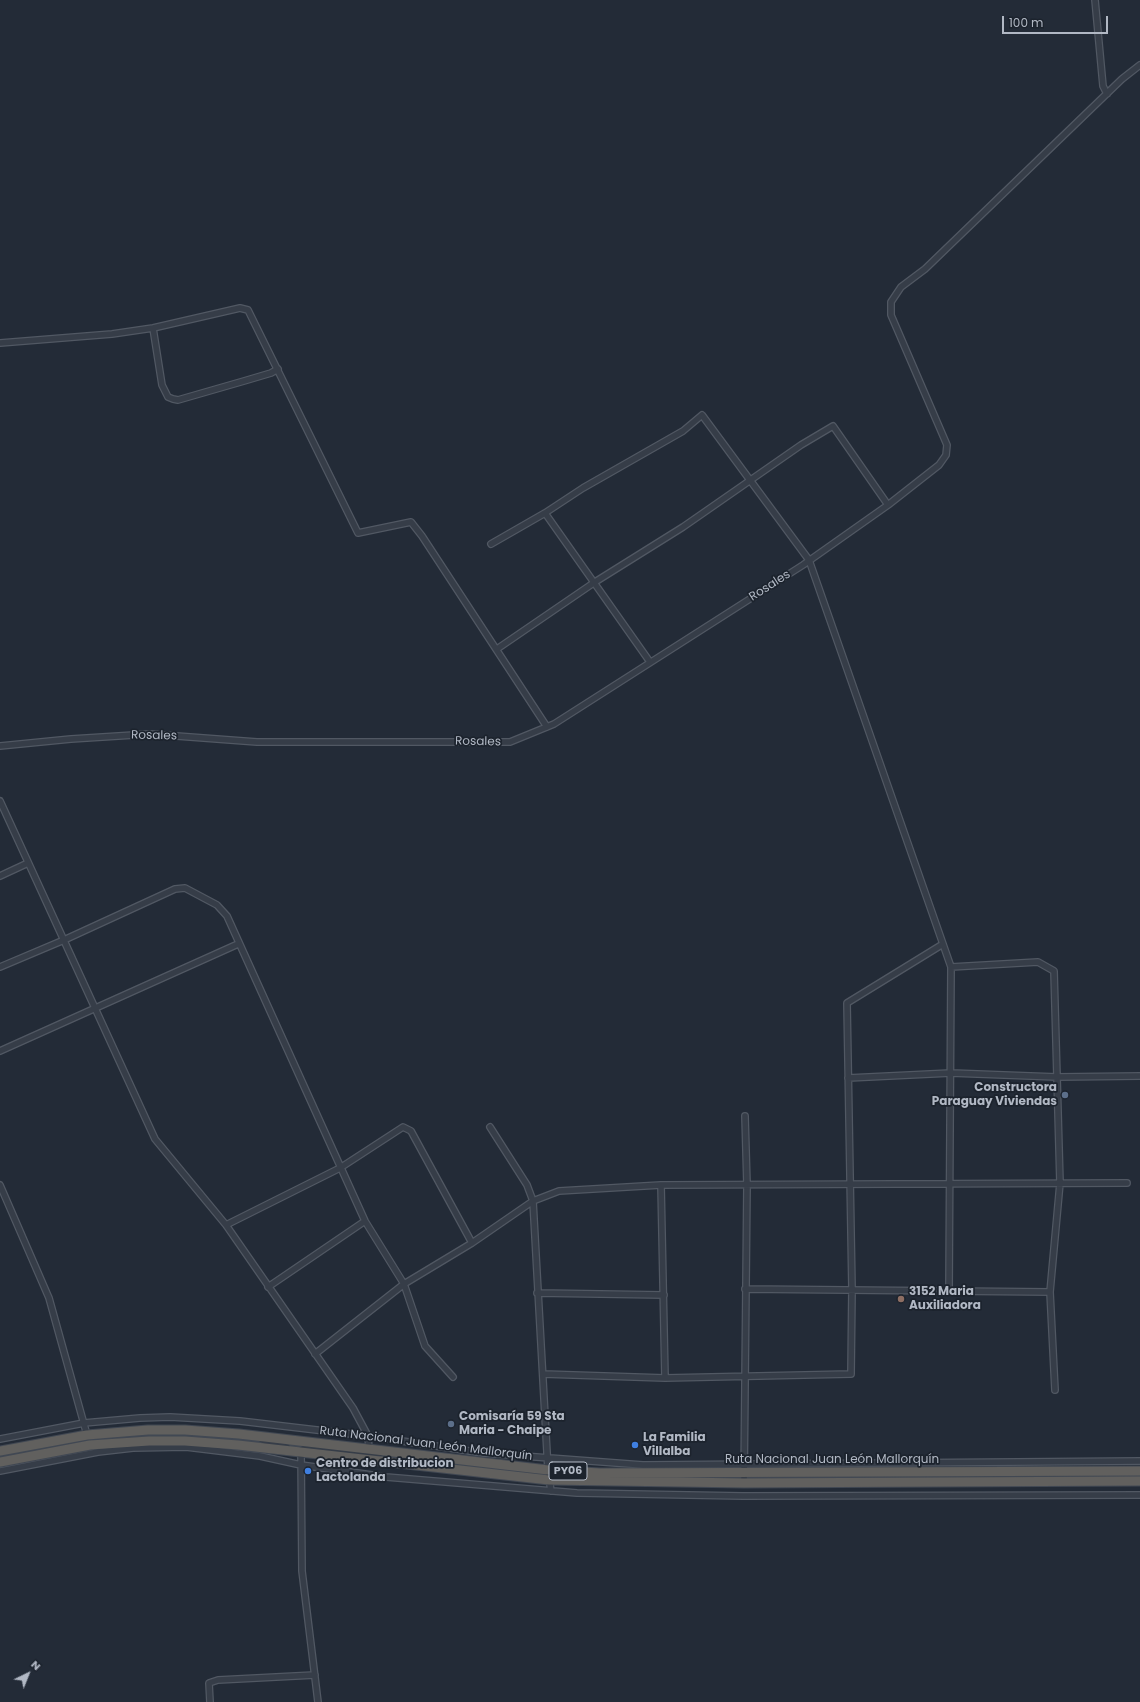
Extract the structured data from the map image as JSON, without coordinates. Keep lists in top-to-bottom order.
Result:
{
  "streets": {
    "highway": ["Ruta Nacional Juan León Mallorquín", "PY06"],
    "street": ["Rosales"]
  },
  "places": [
    "Constructora Paraguay Viviendas",
    "3152 Maria Auxiliadora",
    "Comisaría 59 Sta Maria - Chaipe",
    "La Familia Villalba",
    "Centro de distribucion Lactolanda"
  ],
  "scale_bar": "100 m",
  "north": "top right"
}
